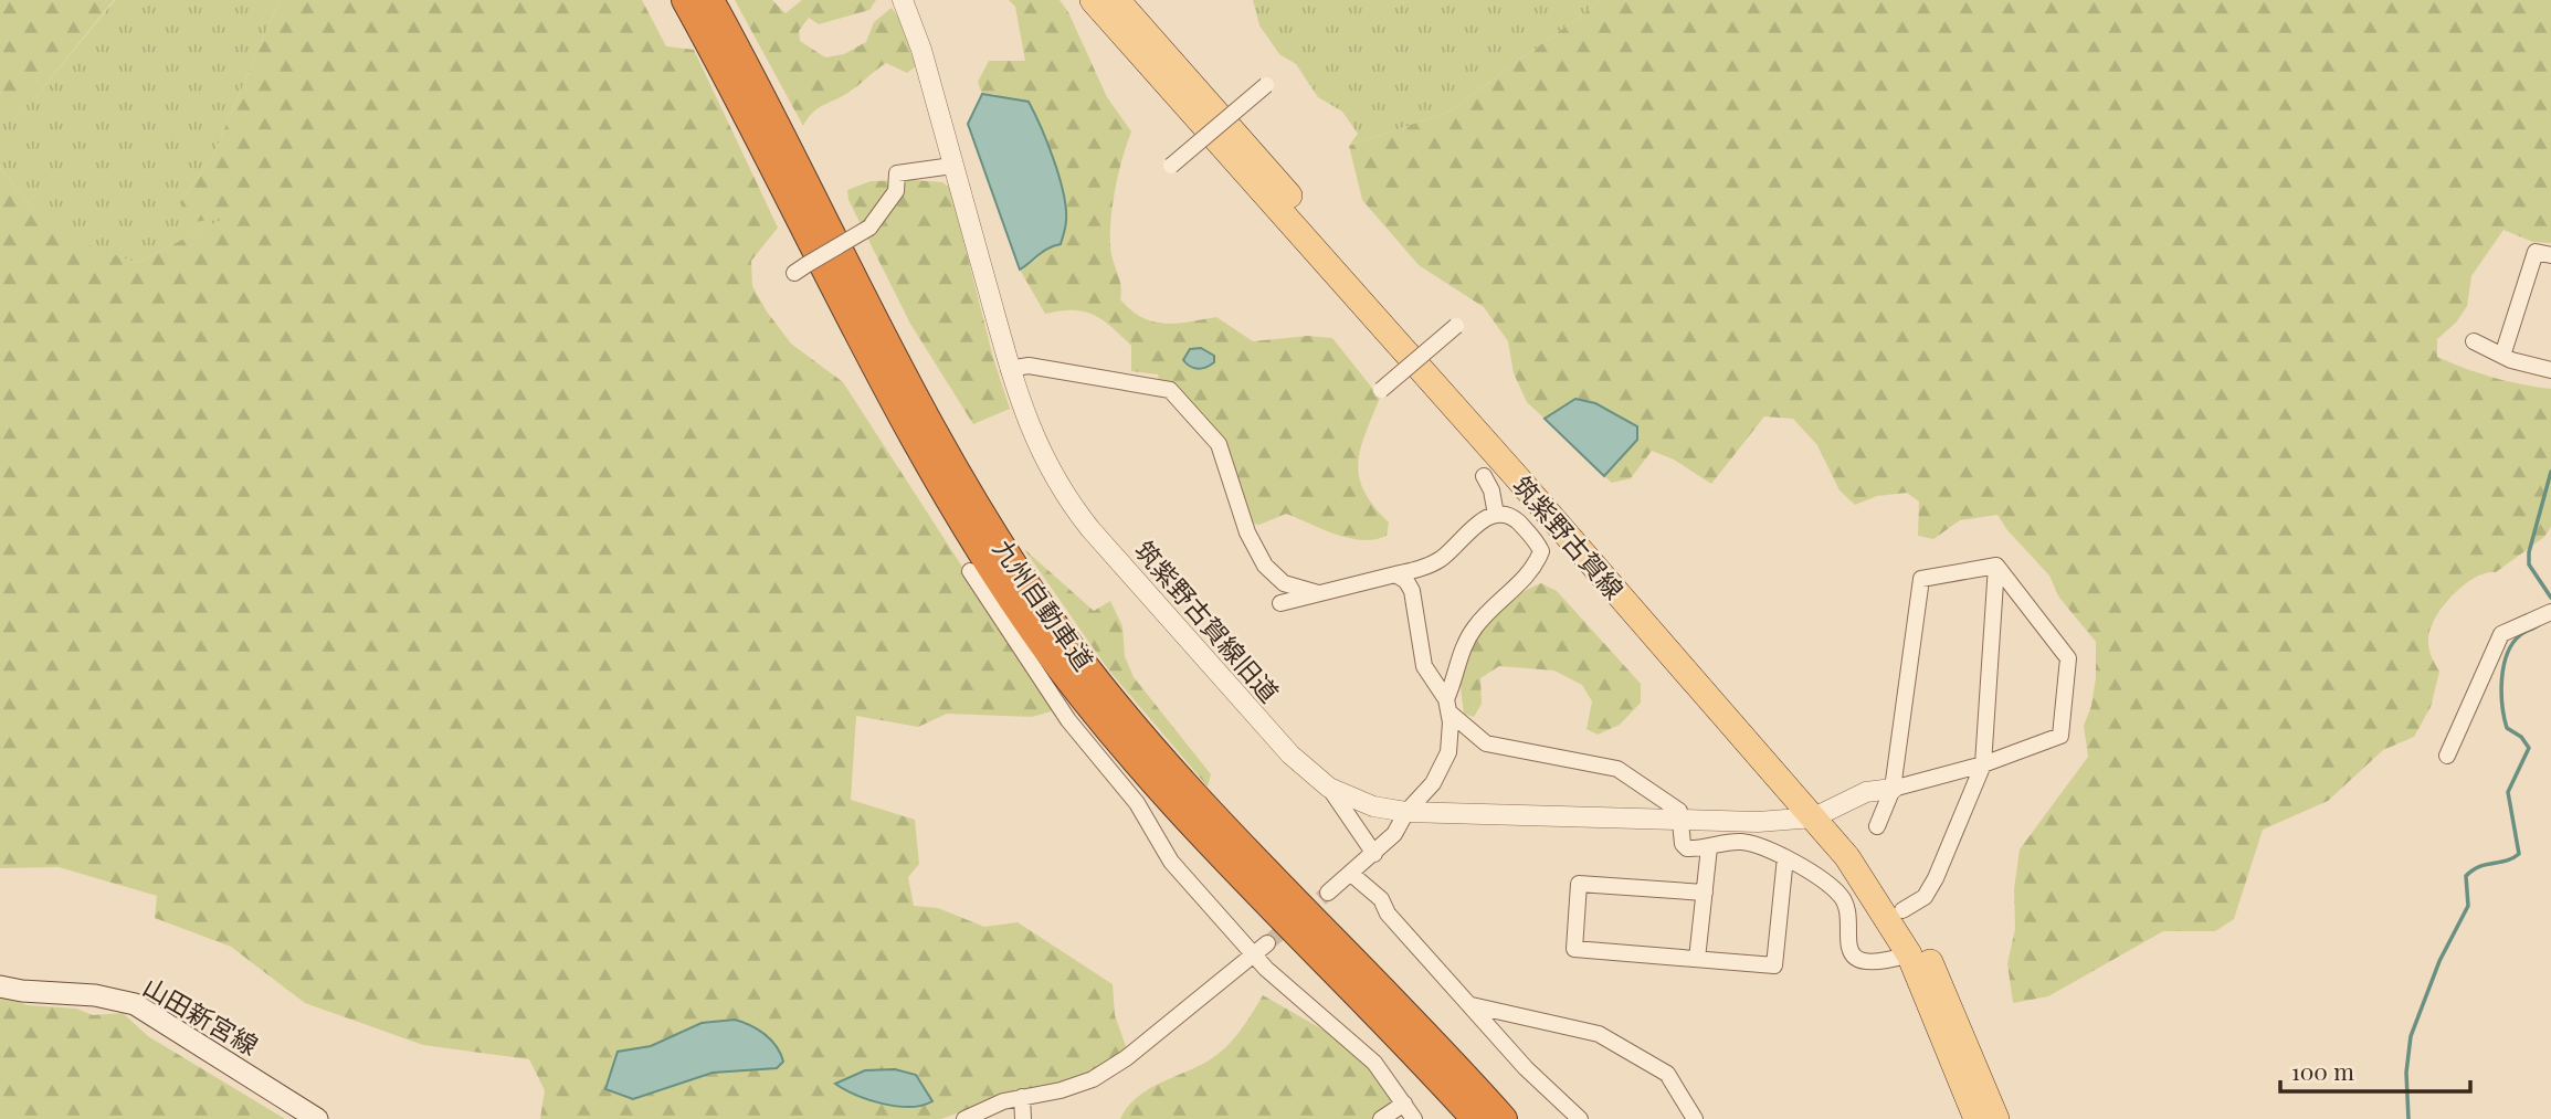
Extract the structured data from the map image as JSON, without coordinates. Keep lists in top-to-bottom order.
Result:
{
  "streets": {
    "highway": ["九州自動車道"],
    "main road": ["筑紫野古賀線", "山田新宮線"],
    "street": ["筑紫野古賀線旧道"]
  },
  "crossings": [
    ["筑紫野古賀線", "筑紫野古賀線旧道"]
  ],
  "scale_bar": "100 m"
}
